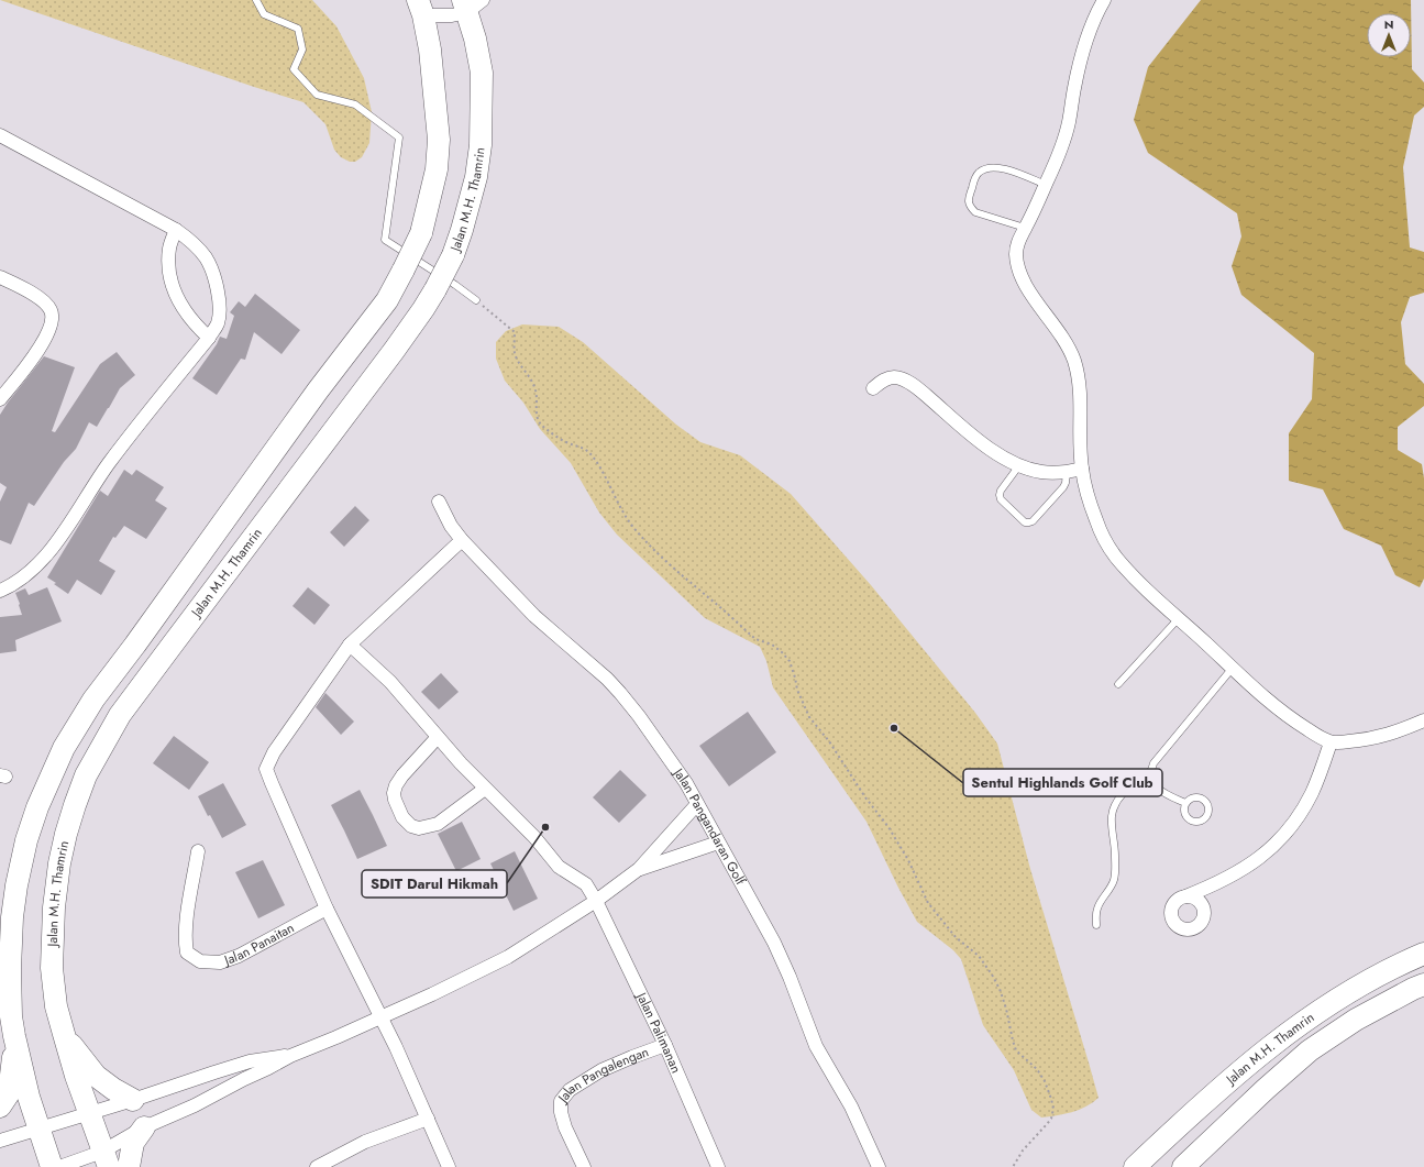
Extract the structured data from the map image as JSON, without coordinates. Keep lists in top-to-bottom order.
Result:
{
  "streets": {
    "main road": ["Jalan M.H. Thamrin"],
    "street": [
      "Jalan Pangandaran Golf",
      "Jalan Panaitan",
      "Jalan Palimanan",
      "Jalan Pangalengan"
    ]
  },
  "crossings": [
    ["Jalan Palimanan", "Jalan Pangalengan"]
  ],
  "places": ["Sentul Highlands Golf Club", "SDIT Darul Hikmah"],
  "north": "top"
}
